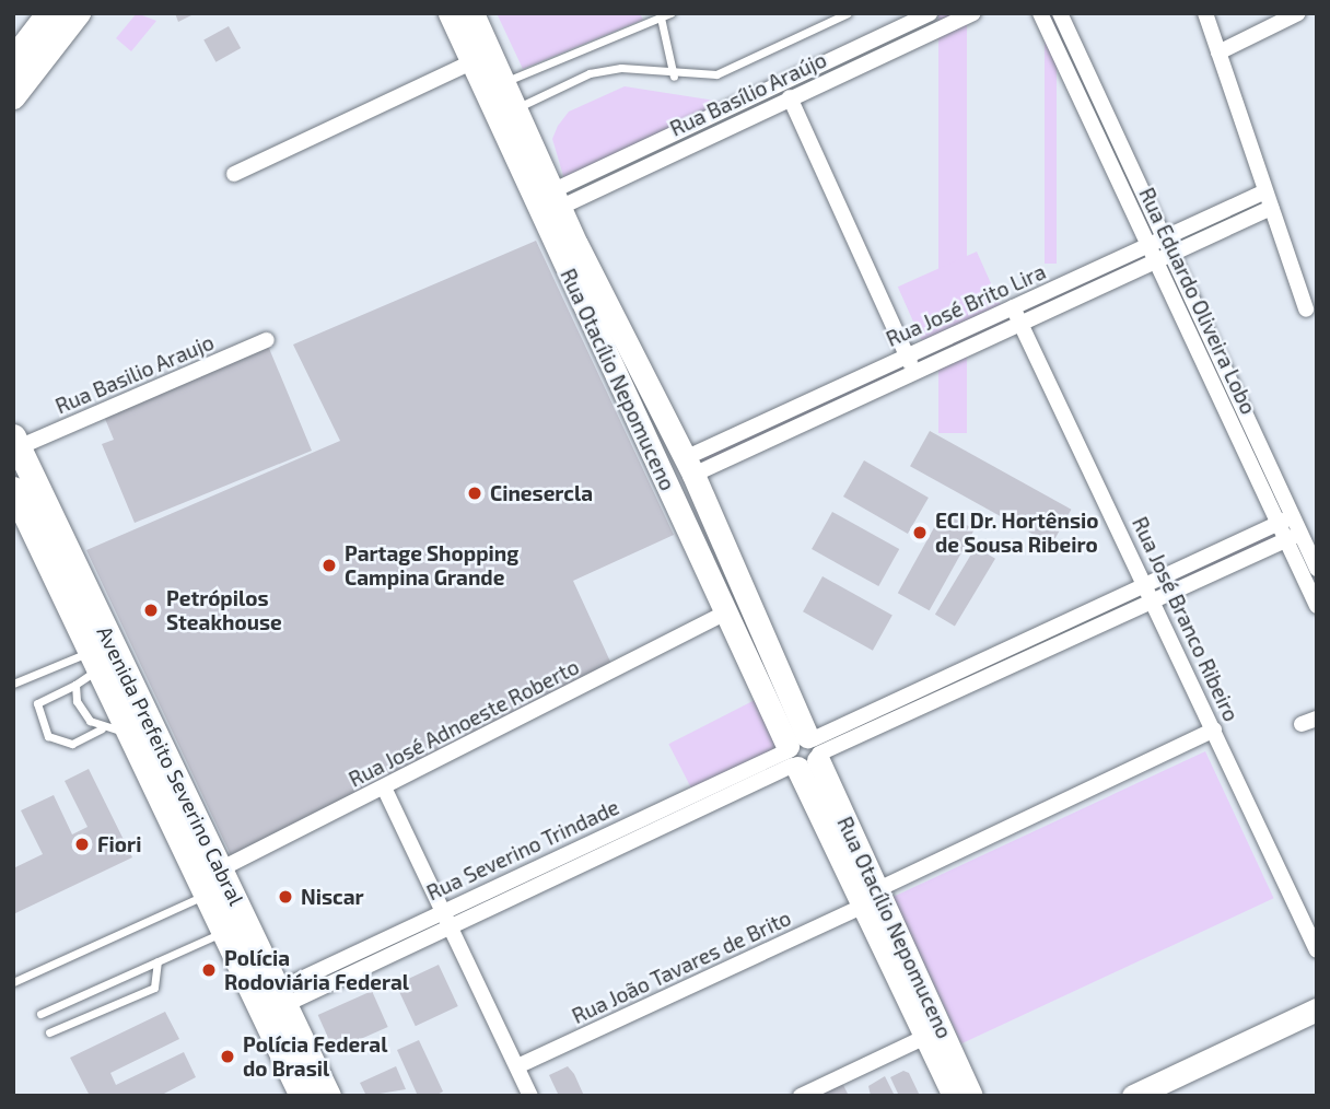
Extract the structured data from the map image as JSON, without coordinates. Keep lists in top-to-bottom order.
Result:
{
  "streets": {
    "main road": ["Avenida Prefeito Severino Cabral"],
    "street": [
      "Rua Basílio Araújo",
      "Rua Eduardo Oliveira Lobo",
      "Rua José Brito Lira",
      "Rua Basilio Araujo",
      "Rua Otacílio Nepomuceno",
      "Rua José Branco Ribeiro",
      "Rua José Adnoeste Roberto",
      "Rua Severino Trindade",
      "Rua João Tavares de Brito"
    ]
  },
  "crossings": [
    ["Rua Basílio Araújo", "Rua Otacílio Nepomuceno"],
    ["Rua Eduardo Oliveira Lobo", "Rua José Brito Lira"],
    ["Rua Eduardo Oliveira Lobo", "Rua Severino Trindade"],
    ["Rua José Brito Lira", "Rua Otacílio Nepomuceno"],
    ["Rua José Brito Lira", "Rua José Branco Ribeiro"],
    ["Rua Basilio Araujo", "Avenida Prefeito Severino Cabral"],
    ["Rua Otacílio Nepomuceno", "Rua José Adnoeste Roberto"],
    ["Rua Otacílio Nepomuceno", "Rua Severino Trindade"],
    ["Rua Otacílio Nepomuceno", "Rua João Tavares de Brito"],
    ["Rua José Branco Ribeiro", "Rua Severino Trindade"],
    ["Rua José Branco Ribeiro", "Rua João Tavares de Brito"],
    ["Rua José Adnoeste Roberto", "Avenida Prefeito Severino Cabral"],
    ["Avenida Prefeito Severino Cabral", "Rua Severino Trindade"]
  ],
  "places": [
    "Cinesercla",
    "ECI Dr. Hortênsio de Sousa Ribeiro",
    "Partage Shopping Campina Grande",
    "Petrópilos Steakhouse",
    "Fiori",
    "Niscar",
    "Polícia Rodoviária Federal",
    "Polícia Federal do Brasil"
  ]
}
